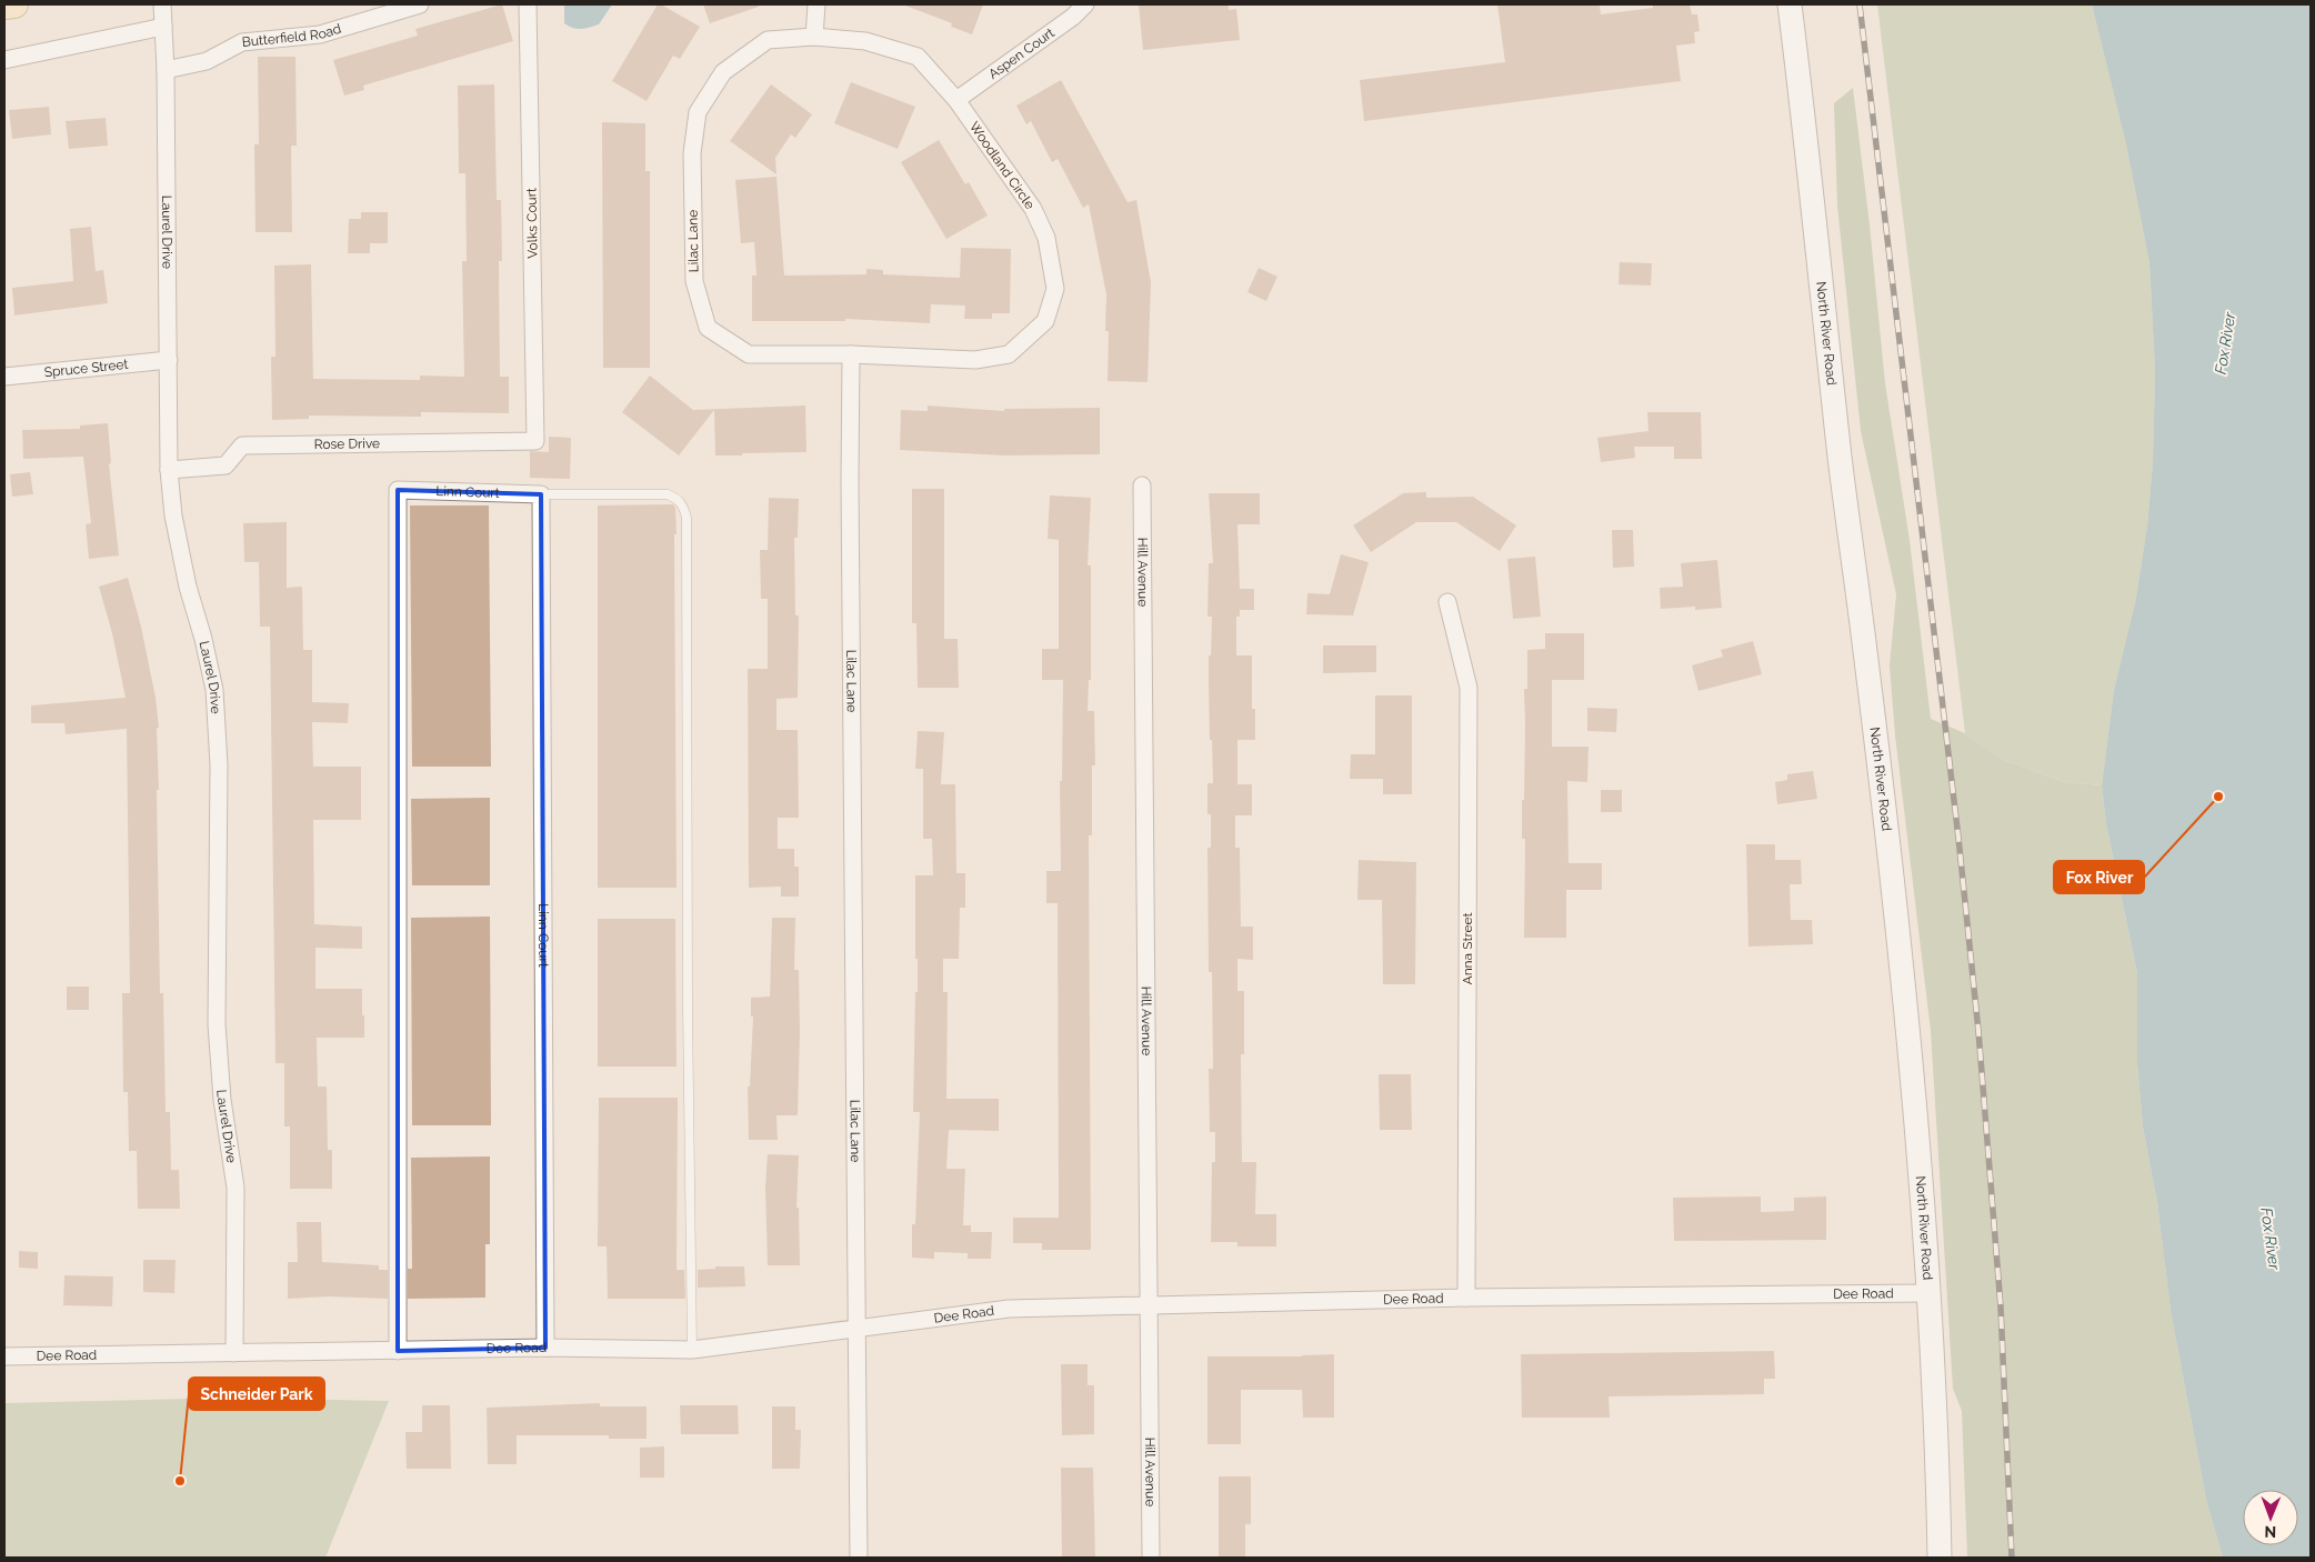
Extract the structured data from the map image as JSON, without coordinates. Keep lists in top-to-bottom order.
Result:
{
  "streets": {
    "main road": ["North River Road"],
    "street": [
      "Butterfield Road",
      "Aspen Court",
      "Woodland Circle",
      "Volks Court",
      "Laurel Drive",
      "Lilac Lane",
      "Spruce Street",
      "Rose Drive",
      "Linn Court",
      "Hill Avenue",
      "Anna Street",
      "Dee Road"
    ]
  },
  "crossings": [
    ["Butterfield Road", "Laurel Drive"],
    ["Aspen Court", "Woodland Circle"],
    ["Woodland Circle", "Lilac Lane"],
    ["Volks Court", "Rose Drive"],
    ["Laurel Drive", "Spruce Street"],
    ["Laurel Drive", "Rose Drive"],
    ["Laurel Drive", "Dee Road"],
    ["Lilac Lane", "Dee Road"],
    ["North River Road", "Dee Road"],
    ["Linn Court", "Dee Road"],
    ["Hill Avenue", "Dee Road"],
    ["Anna Street", "Dee Road"]
  ],
  "water": ["Fox River"],
  "places": ["Fox River", "Schneider Park"],
  "north": "bottom"
}
